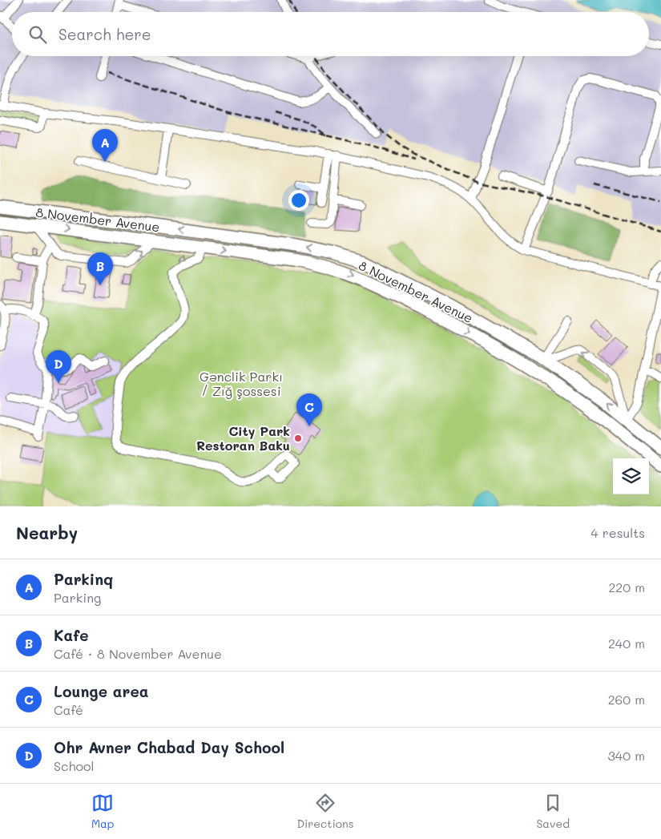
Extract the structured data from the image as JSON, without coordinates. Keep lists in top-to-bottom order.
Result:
{
  "streets": {
    "highway": ["8 November Avenue"]
  },
  "parks": ["Gənclik Parkı / Zığ şossesi"],
  "places": ["City Park Restoran Baku"],
  "page": {
    "search": "Search here",
    "pins": [
      "A",
      "B",
      "D",
      "C"
    ],
    "heading": ["Nearby", "4 results"],
    "list": [
      {
        "mark": "A",
        "name": "Parkinq",
        "note": "Parking",
        "value": "220 m"
      },
      {
        "mark": "B",
        "name": "Kafe",
        "note": "Café · 8 November Avenue",
        "value": "240 m"
      },
      {
        "mark": "C",
        "name": "Lounge area",
        "note": "Café",
        "value": "260 m"
      },
      {
        "mark": "D",
        "name": "Ohr Avner Chabad Day School",
        "note": "School",
        "value": "340 m"
      }
    ],
    "nav": ["Map", "Directions", "Saved"]
  }
}
